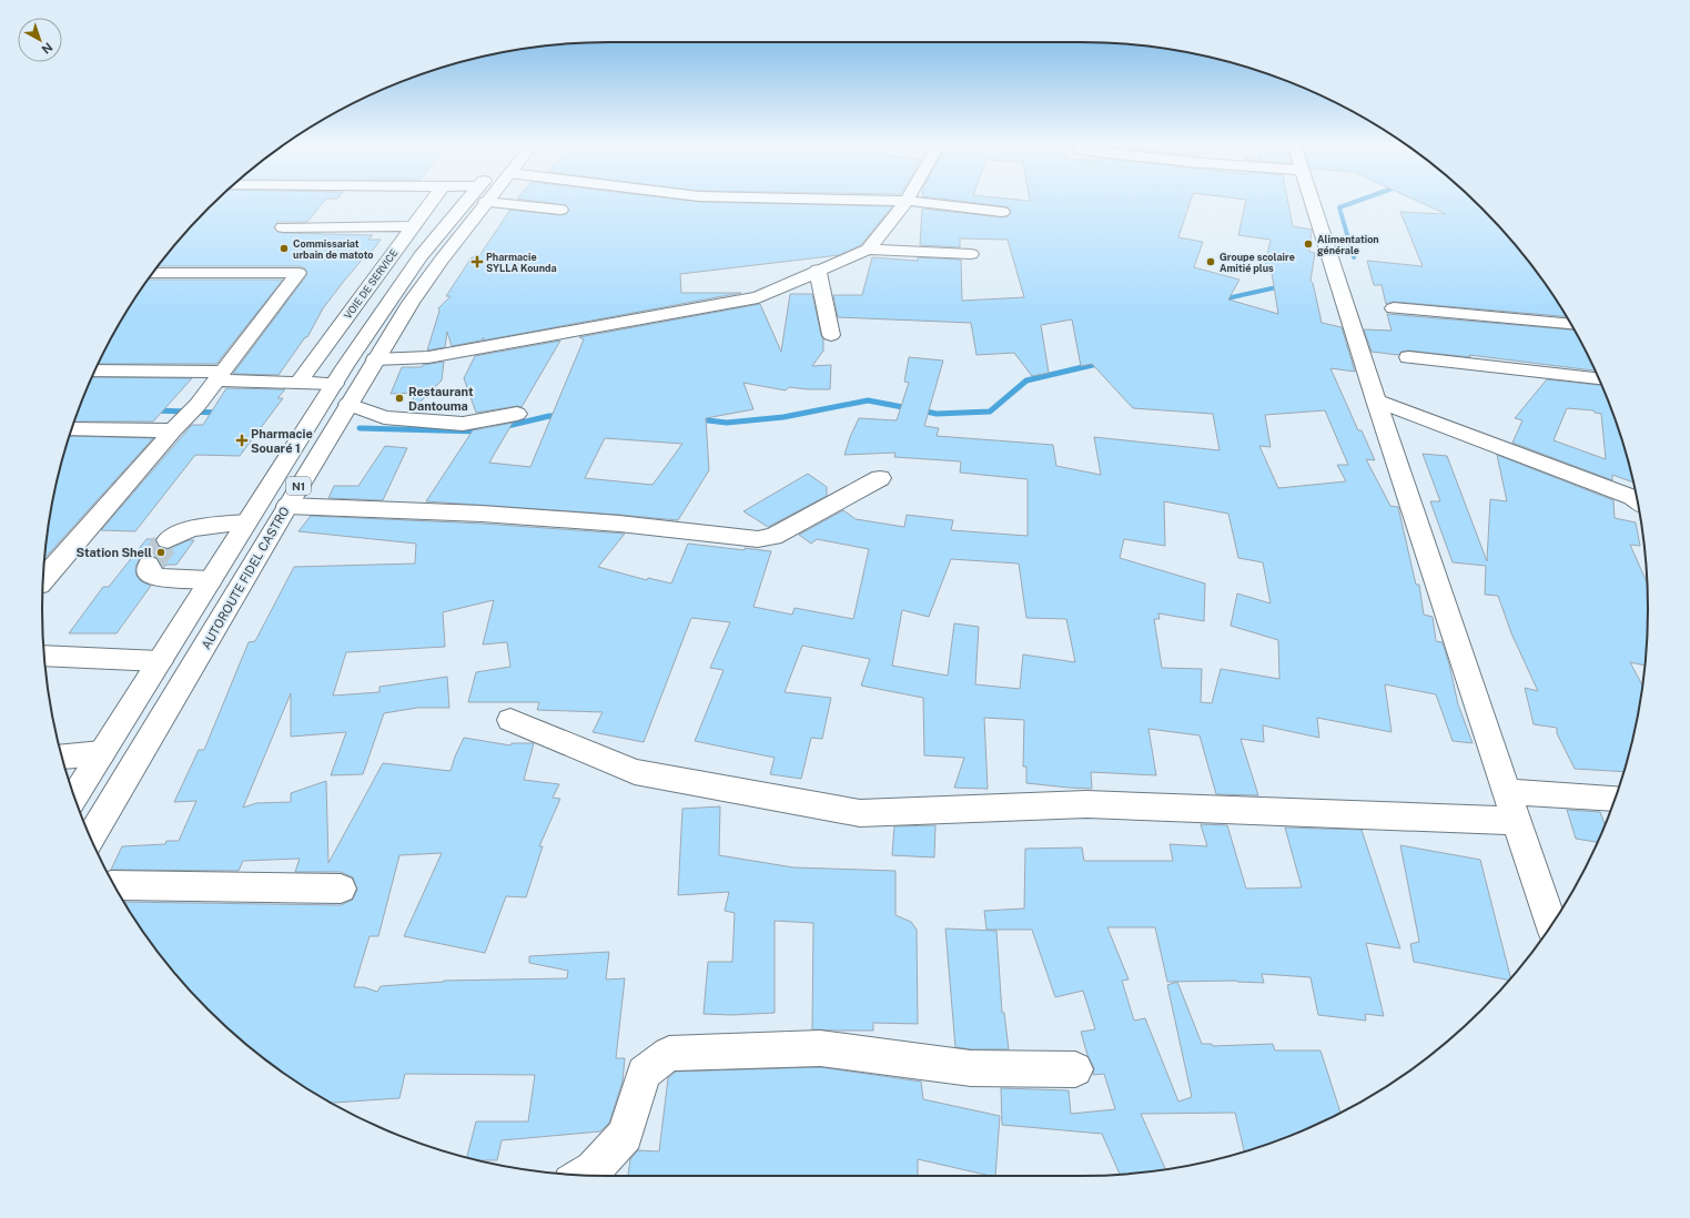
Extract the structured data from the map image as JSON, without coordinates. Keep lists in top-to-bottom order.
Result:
{
  "streets": {
    "main road": ["VOIE DE SERVICE", "N1", "AUTOROUTE FIDEL CASTRO"]
  },
  "places": {
    "other": [
      "Alimentation générale",
      "Commissariat urbain de matoto",
      "Groupe scolaire Amitié plus",
      "Restaurant Dantouma",
      "Station Shell"
    ],
    "health": ["Pharmacie SYLLA Kounda", "Pharmacie Souaré 1"]
  },
  "north": "bottom right"
}
